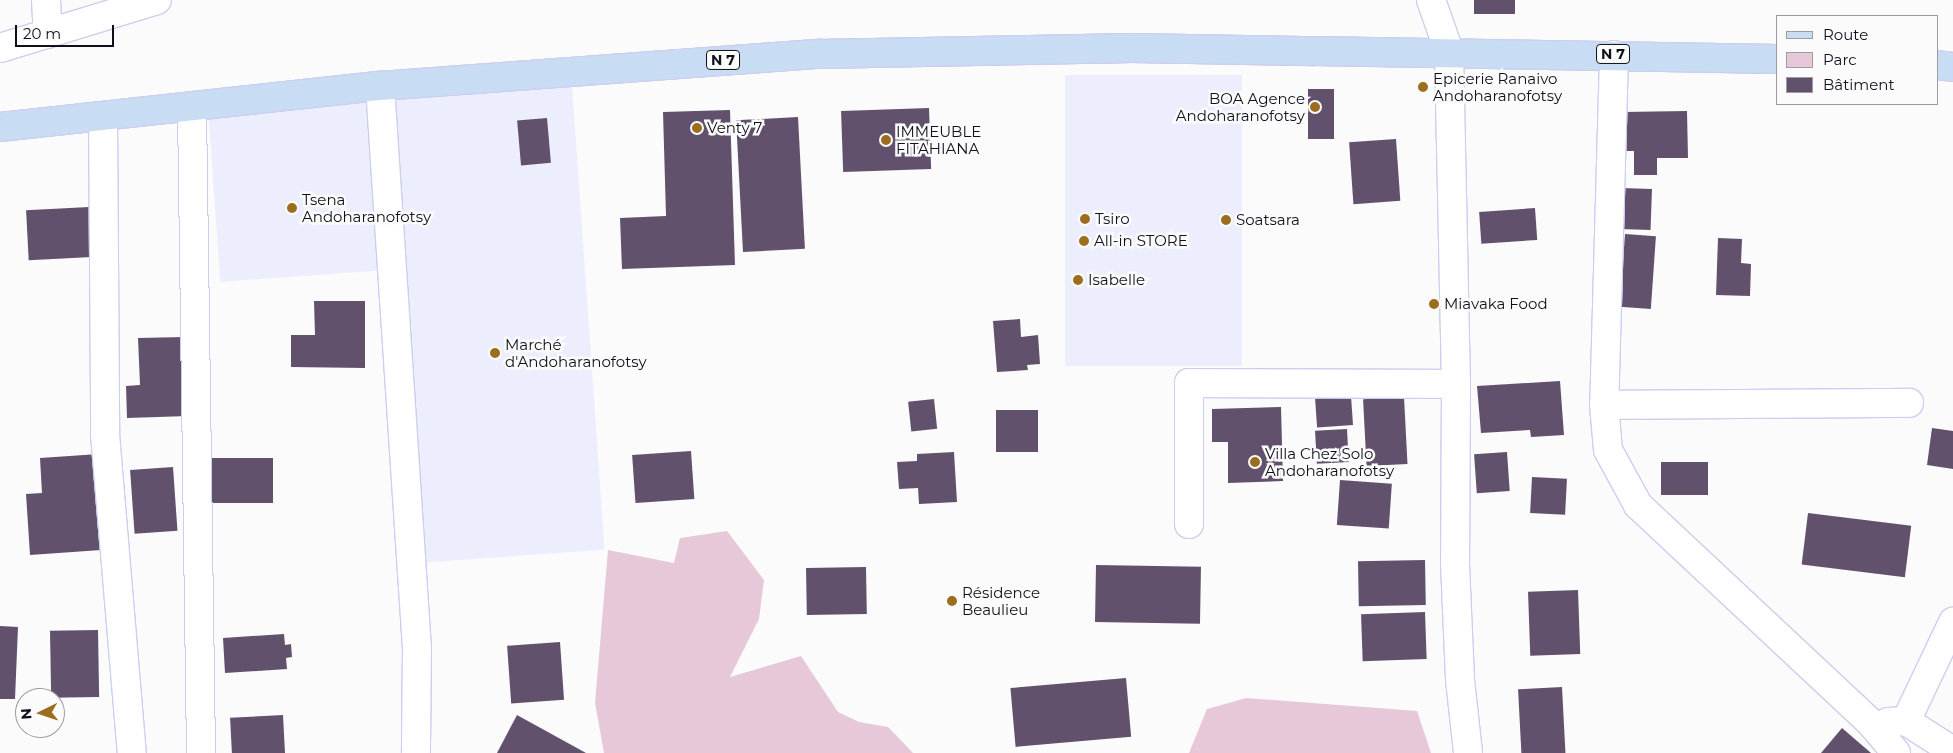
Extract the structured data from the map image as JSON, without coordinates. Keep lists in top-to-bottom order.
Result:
{
  "streets": {
    "main road": ["N 7"]
  },
  "places": [
    "Epicerie Ranaivo Andoharanofotsy",
    "BOA Agence Andoharanofotsy",
    "Venty 7",
    "IMMEUBLE FITAHIANA",
    "Tsena Andoharanofotsy",
    "Tsiro",
    "Soatsara",
    "All-in STORE",
    "Isabelle",
    "Miavaka Food",
    "Marché d'Andoharanofotsy",
    "Villa Chez Solo Andoharanofotsy",
    "Résidence Beaulieu"
  ],
  "legend": ["Route", "Parc", "Bâtiment"],
  "scale_bar": "20 m",
  "north": "left"
}
